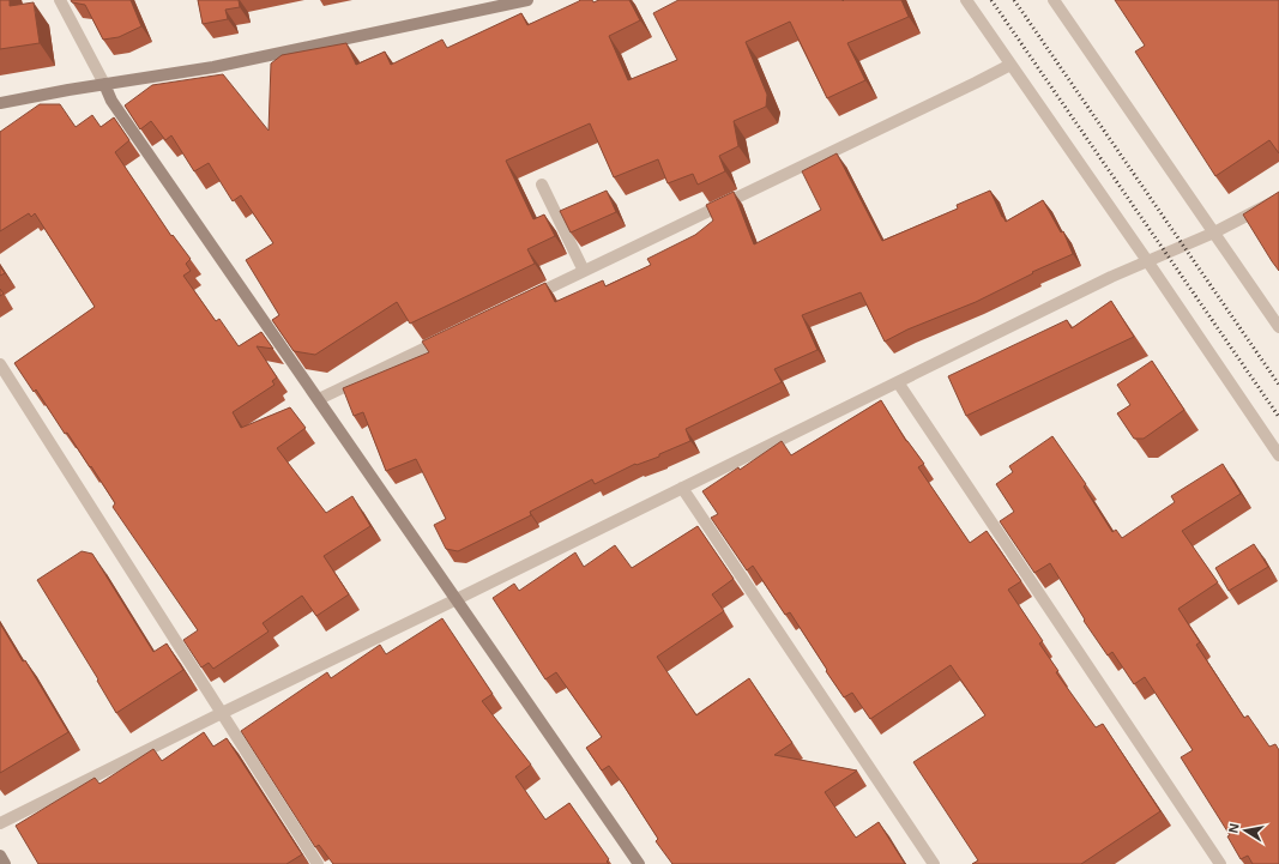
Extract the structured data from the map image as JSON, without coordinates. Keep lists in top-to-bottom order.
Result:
{
  "north": "left"
}
